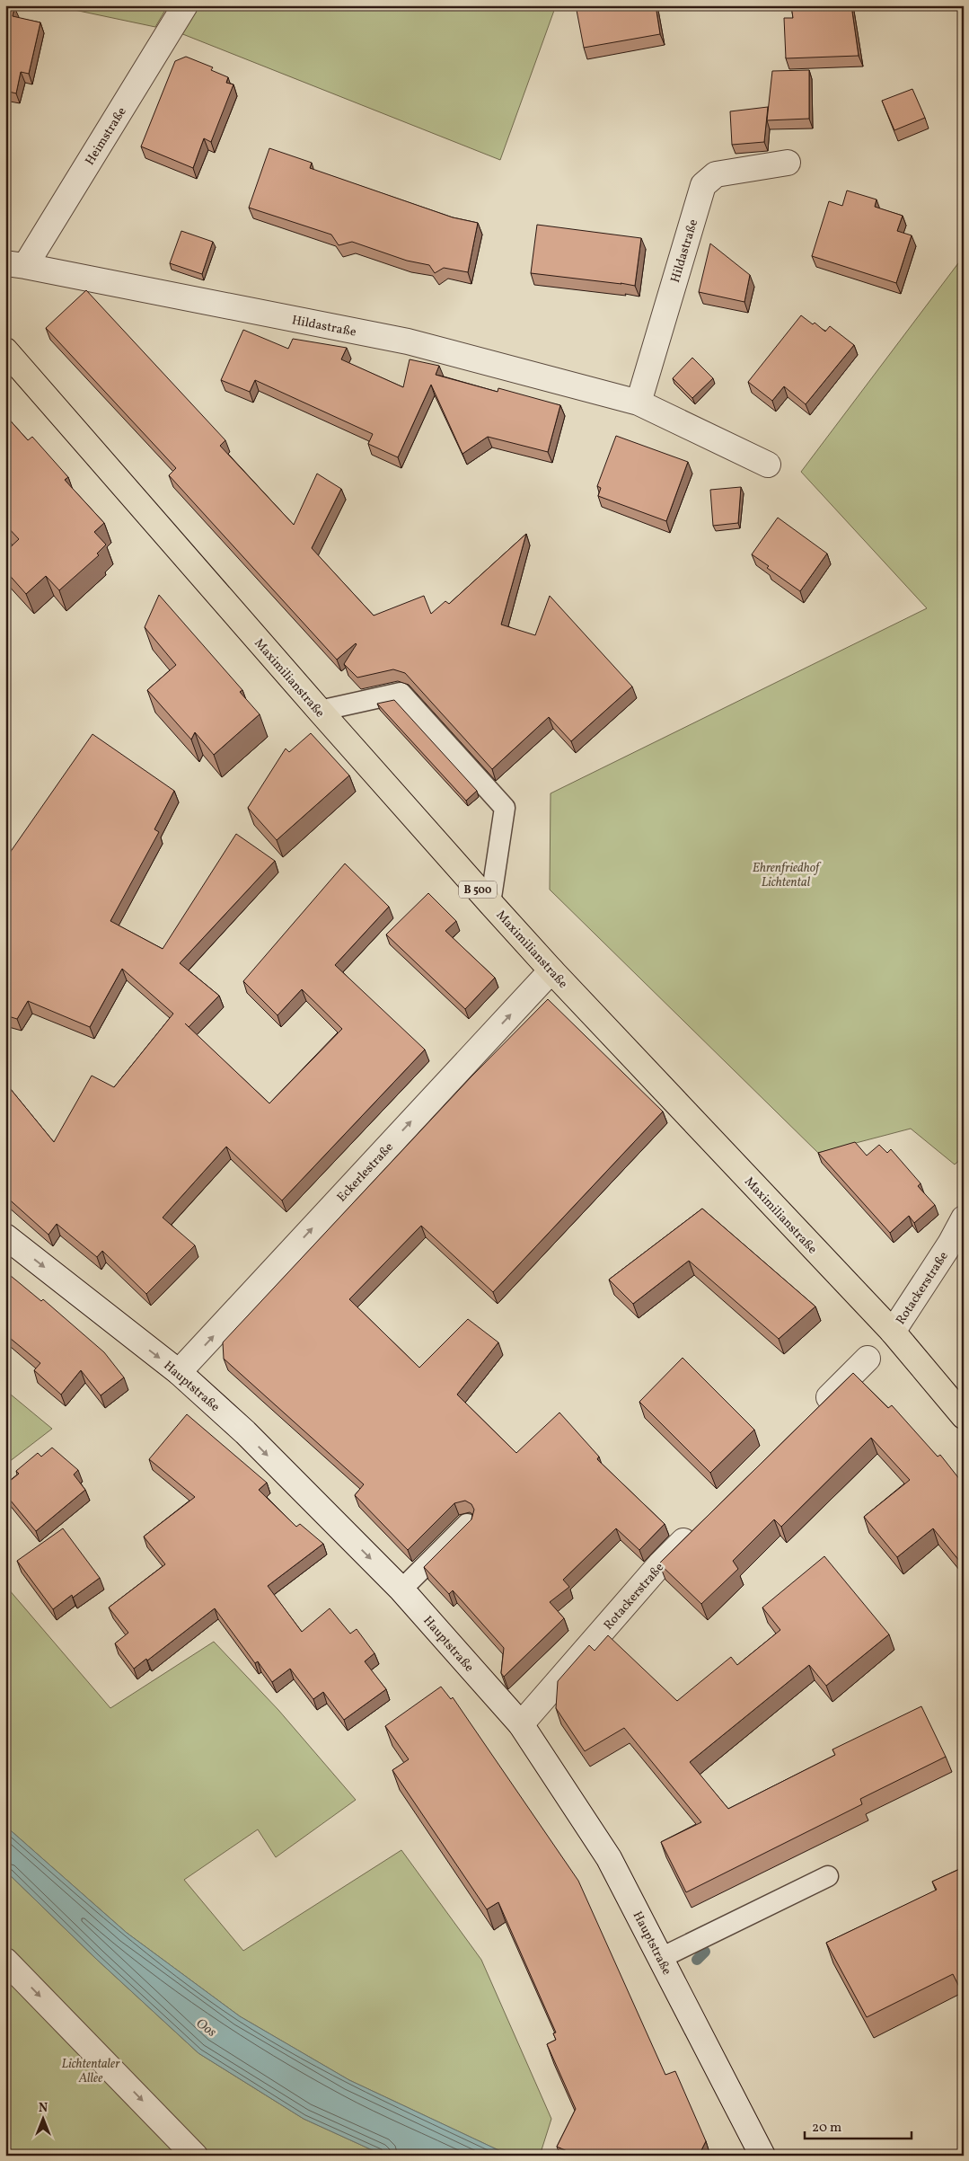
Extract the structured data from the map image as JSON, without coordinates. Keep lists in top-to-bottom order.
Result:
{
  "streets": {
    "main road": ["Maximilianstraße", "B 500"],
    "street": [
      "Heimstraße",
      "Hildastraße",
      "Eckerlestraße",
      "Rotackerstraße",
      "Hauptstraße"
    ]
  },
  "crossings": [
    ["Heimstraße", "Hildastraße"],
    ["Maximilianstraße", "Eckerlestraße"],
    ["Maximilianstraße", "Rotackerstraße"],
    ["Eckerlestraße", "Hauptstraße"],
    ["Rotackerstraße", "Hauptstraße"]
  ],
  "one_way": ["Eckerlestraße", "Hauptstraße"],
  "water": ["Oos"],
  "parks": ["Ehrenfriedhof Lichtental", "Lichtentaler Allee"],
  "scale_bar": "20 m",
  "north": "top"
}
